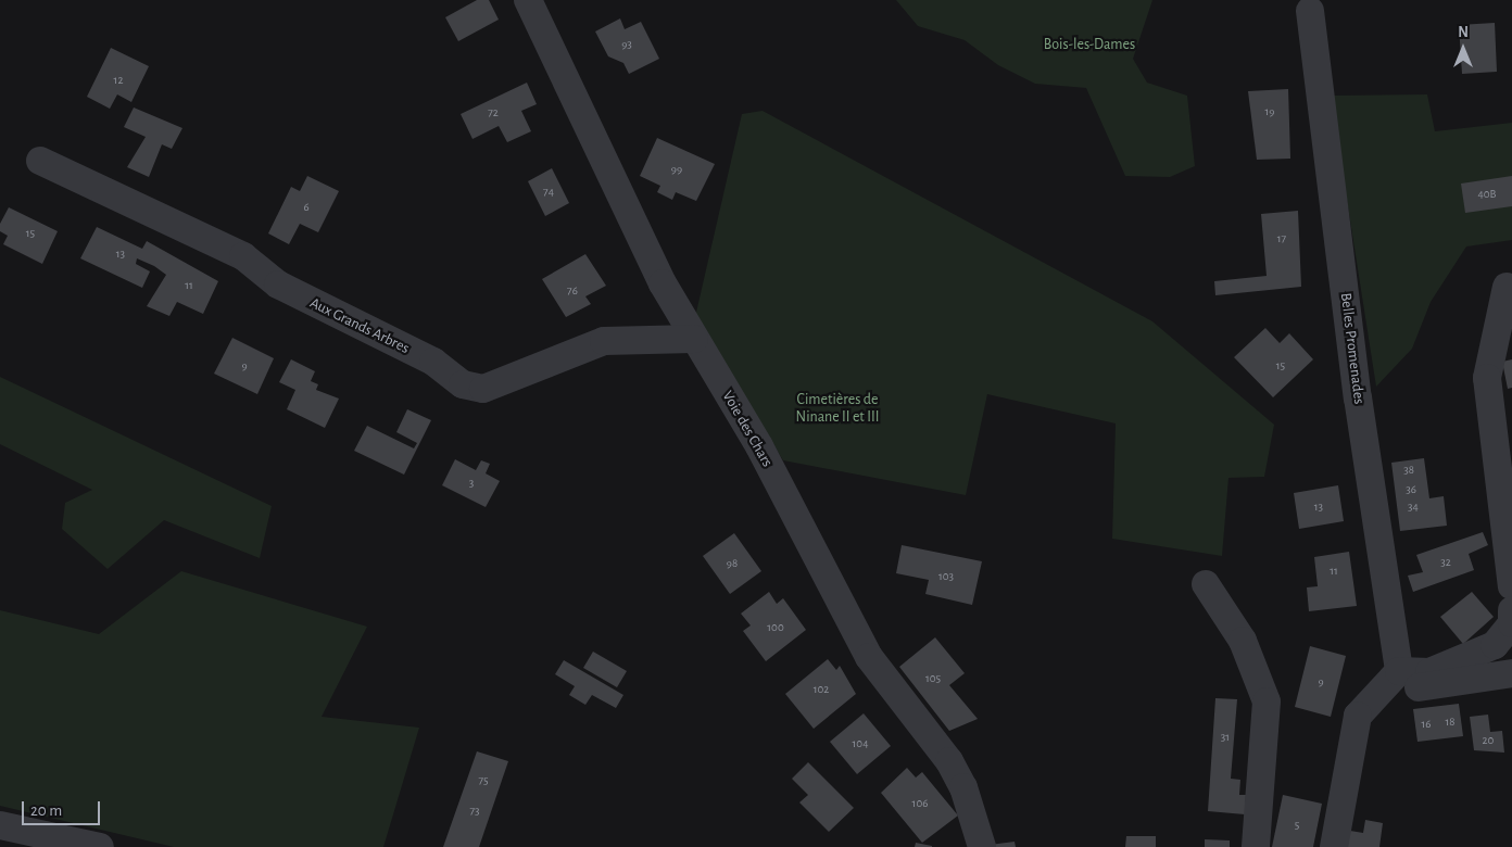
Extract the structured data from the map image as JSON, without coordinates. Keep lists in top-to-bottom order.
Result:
{
  "streets": {
    "street": ["Aux Grands Arbres", "Belles Promenades", "Voie des Chars"]
  },
  "crossings": [
    ["Aux Grands Arbres", "Voie des Chars"]
  ],
  "parks": ["Bois-les-Dames", "Cimetières de Ninane II et III"],
  "house_numbers": [
    "93",
    "12",
    "19",
    "72",
    "99",
    "74",
    "40B",
    "6",
    "15",
    "17",
    "13",
    "11",
    "76",
    "9",
    "15",
    "38",
    "3",
    "36",
    "13",
    "34",
    "32",
    "98",
    "11",
    "103",
    "100",
    "105",
    "9",
    "102",
    "18",
    "16",
    "31",
    "20",
    "104",
    "75",
    "106",
    "73",
    "5"
  ],
  "scale_bar": "20 m",
  "north": "top"
}
